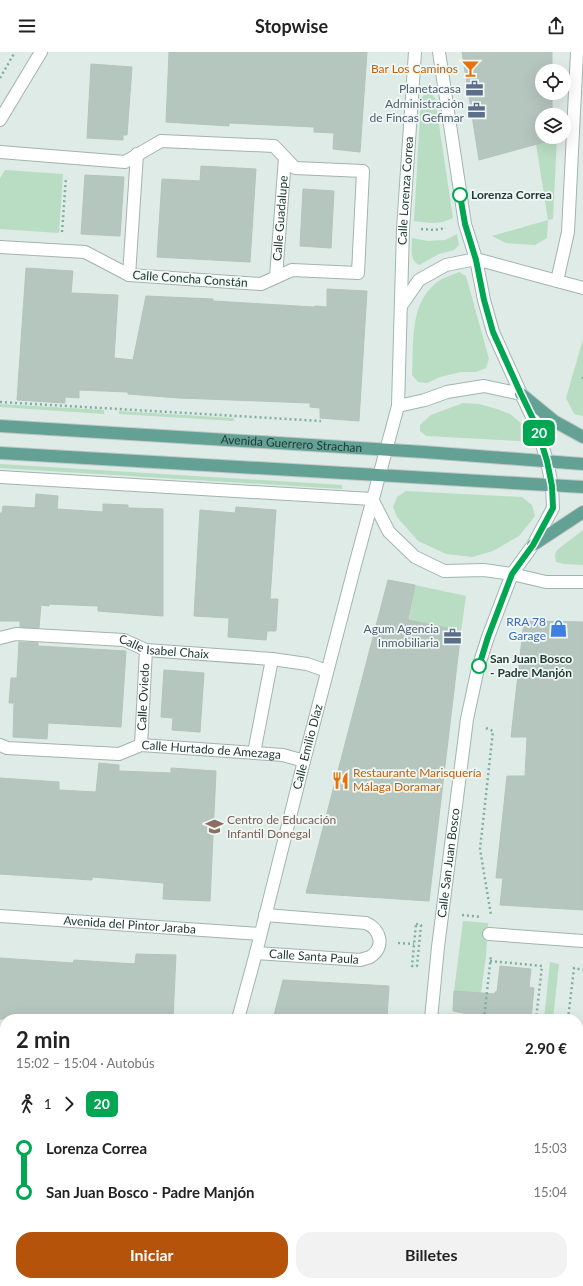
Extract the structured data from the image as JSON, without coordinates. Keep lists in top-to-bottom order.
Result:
{
  "streets": {
    "main road": ["Avenida Guerrero Strachan"],
    "street": [
      "Calle Lorenza Correa",
      "Calle Guadalupe",
      "Calle Concha Constán",
      "Calle Isabel Chaix",
      "Calle Oviedo",
      "Calle Emilio Díaz",
      "Calle Hurtado de Amezaga",
      "Calle San Juan Bosco",
      "Avenida del Pintor Jaraba",
      "Calle Santa Paula"
    ]
  },
  "crossings": [
    ["Calle Lorenza Correa", "Avenida Guerrero Strachan"],
    ["Calle Lorenza Correa", "Calle Emilio Díaz"],
    ["Calle Guadalupe", "Calle Concha Constán"],
    ["Avenida Guerrero Strachan", "Calle Emilio Díaz"],
    ["Avenida Guerrero Strachan", "Calle San Juan Bosco"],
    ["Calle Isabel Chaix", "Calle Oviedo"],
    ["Calle Isabel Chaix", "Calle Emilio Díaz"],
    ["Calle Oviedo", "Calle Hurtado de Amezaga"],
    ["Calle Emilio Díaz", "Calle Hurtado de Amezaga"],
    ["Calle Emilio Díaz", "Avenida del Pintor Jaraba"],
    ["Calle Emilio Díaz", "Calle Santa Paula"]
  ],
  "places": {
    "bar": ["Bar Los Caminos"],
    "office": ["Planetacasa", "Administración de Fincas Gefimar", "Agum Agencia Inmobiliaria"],
    "other": ["Lorenza Correa", "San Juan Bosco - Padre Manjón"],
    "shop": ["RRA 78 Garage"],
    "restaurant": ["Restaurante Marisquería Málaga Doramar"],
    "school or university": ["Centro de Educación Infantil Donegal"]
  },
  "lines": ["bus line 20"],
  "page": {
    "header": "Stopwise",
    "on_map": "20",
    "heading": ["2 min", "15:02 – 15:04 · Autobús", "2.90 €"],
    "legs": ["1", "20"],
    "list": [
      {
        "name": "Lorenza Correa",
        "value": "15:03"
      },
      {
        "name": "San Juan Bosco - Padre Manjón",
        "value": "15:04"
      }
    ],
    "buttons": ["Iniciar", "Billetes"]
  }
}
